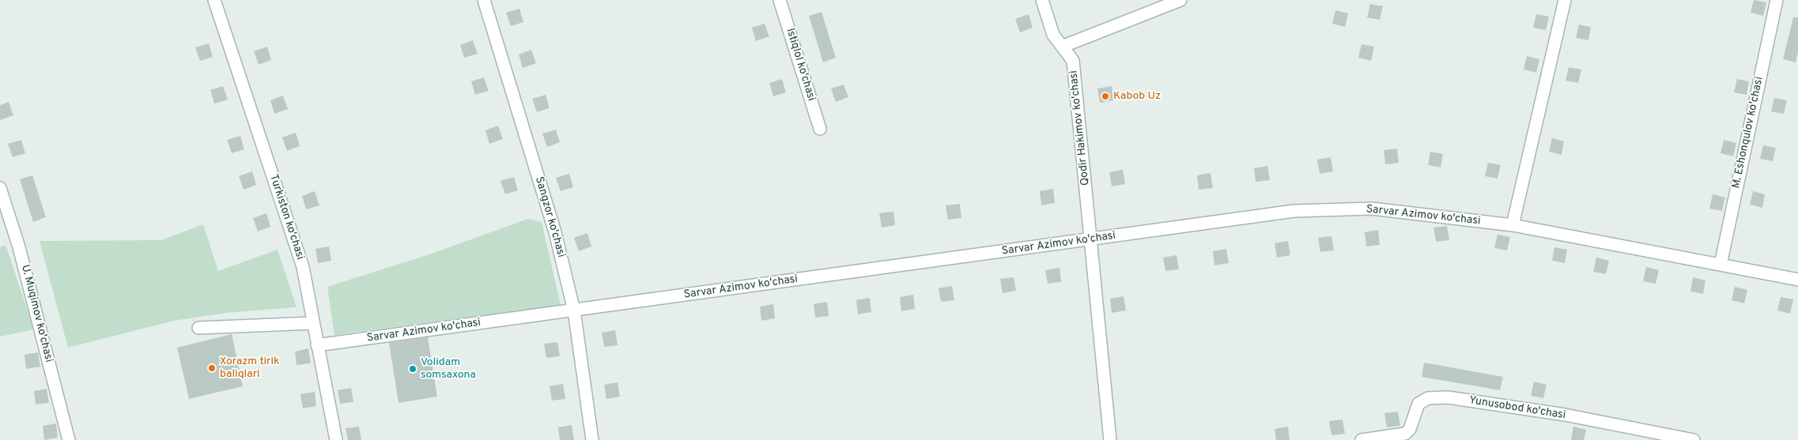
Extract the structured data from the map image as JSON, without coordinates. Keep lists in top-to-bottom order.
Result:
{
  "streets": {
    "street": [
      "Istiqlol ko'chasi",
      "Qodir Hakimov ko'chasi",
      "M. Eshonqulov ko'chasi",
      "Sarvar Azimov ko'chasi",
      "Turkiston ko'chasi",
      "Sangzor ko'chasi",
      "U. Muqimov ko'chasi",
      "Yunusobod ko'chasi"
    ]
  },
  "crossings": [
    ["Qodir Hakimov ko'chasi", "Sarvar Azimov ko'chasi"],
    ["M. Eshonqulov ko'chasi", "Sarvar Azimov ko'chasi"],
    ["Sarvar Azimov ko'chasi", "Turkiston ko'chasi"],
    ["Sarvar Azimov ko'chasi", "Sangzor ko'chasi"]
  ],
  "places": ["Kabob Uz", "Xorazm tirik baliqlari", "Volidam somsaxona"]
}
